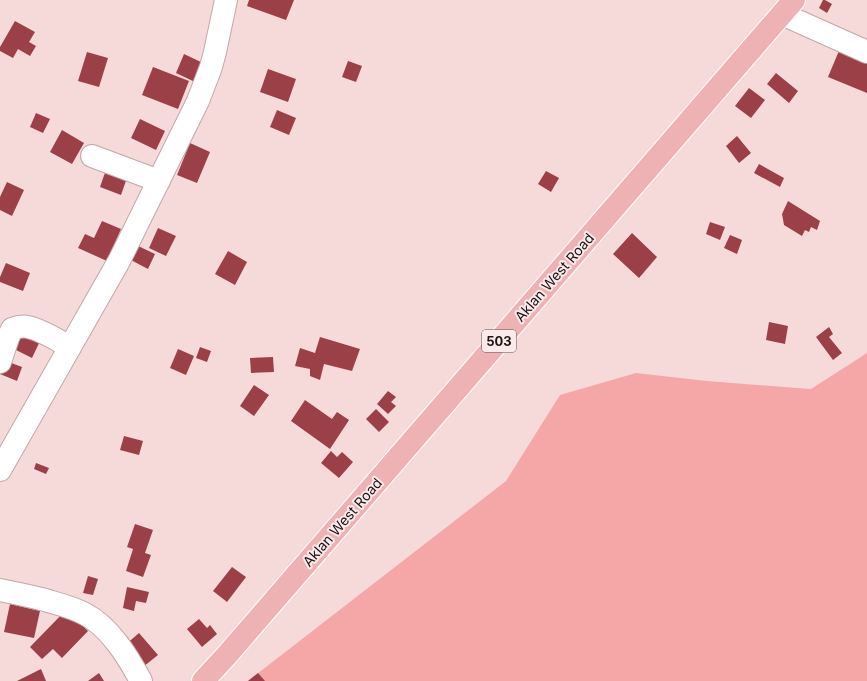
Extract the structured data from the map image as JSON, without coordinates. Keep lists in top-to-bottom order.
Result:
{
  "streets": {
    "main road": ["Aklan West Road", "503"]
  }
}
